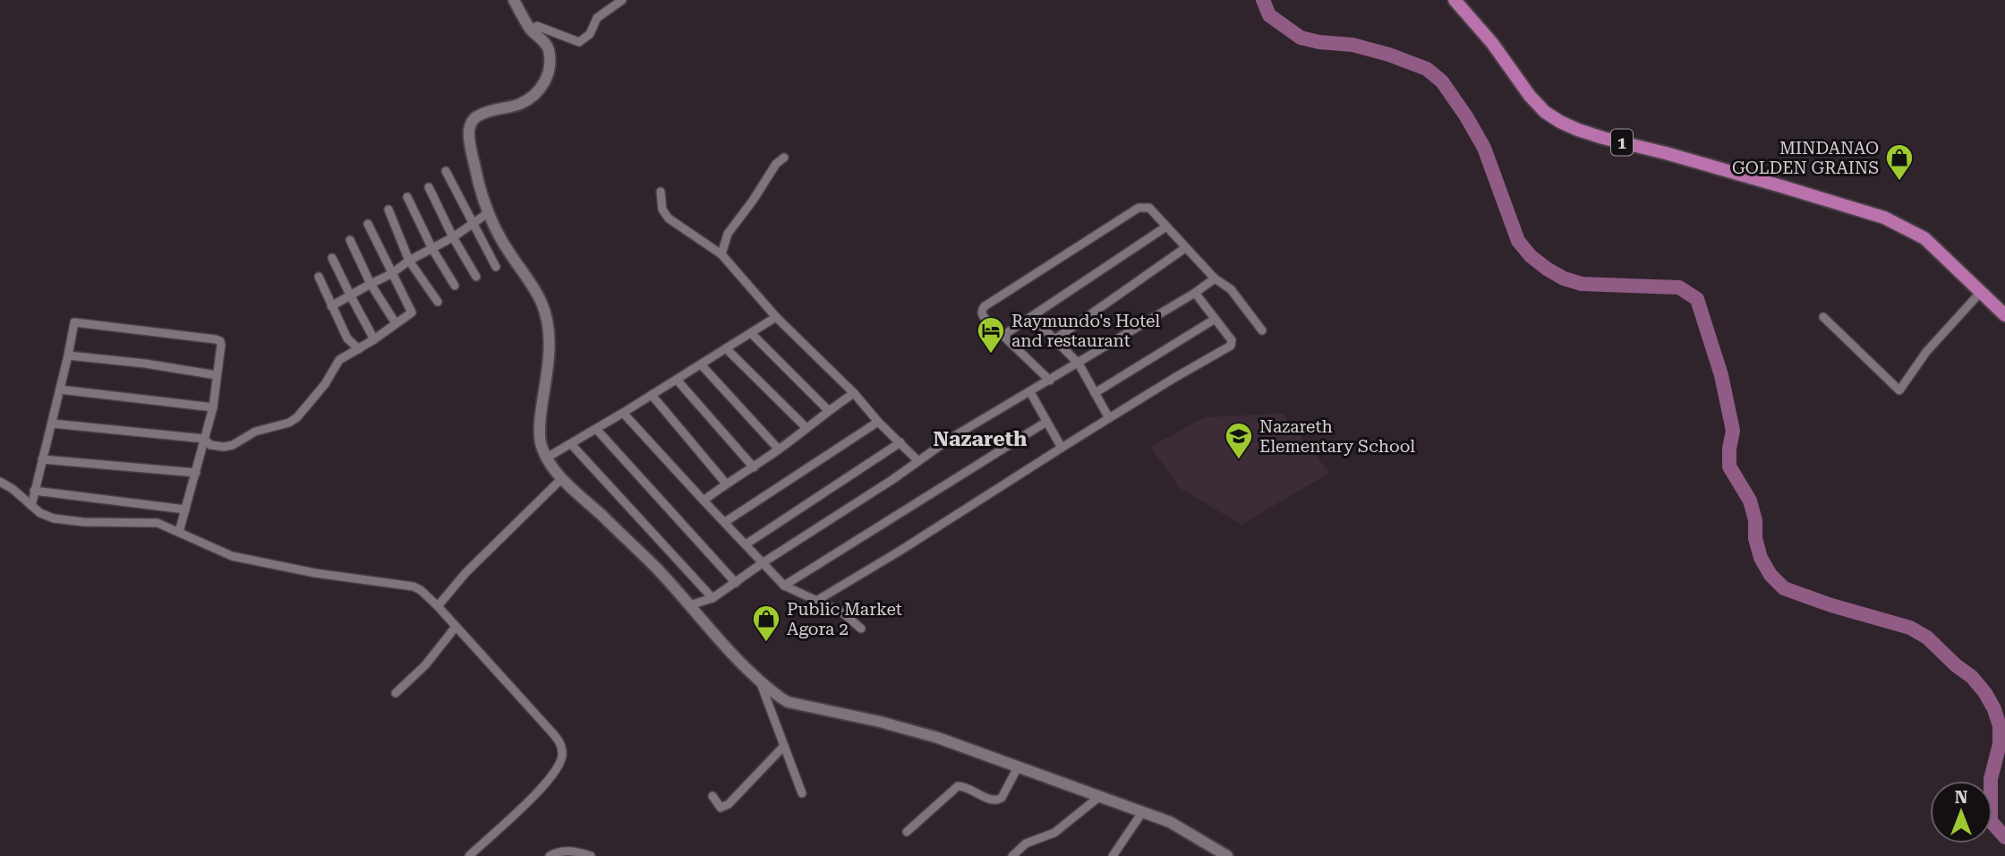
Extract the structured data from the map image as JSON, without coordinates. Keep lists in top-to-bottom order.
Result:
{
  "streets": {
    "main road": ["1"]
  },
  "districts": ["Nazareth"],
  "places": {
    "shop": ["MINDANAO GOLDEN GRAINS", "Public Market Agora 2"],
    "hotel": ["Raymundo's Hotel and restaurant"],
    "school or university": ["Nazareth Elementary School"]
  },
  "north": "top"
}
